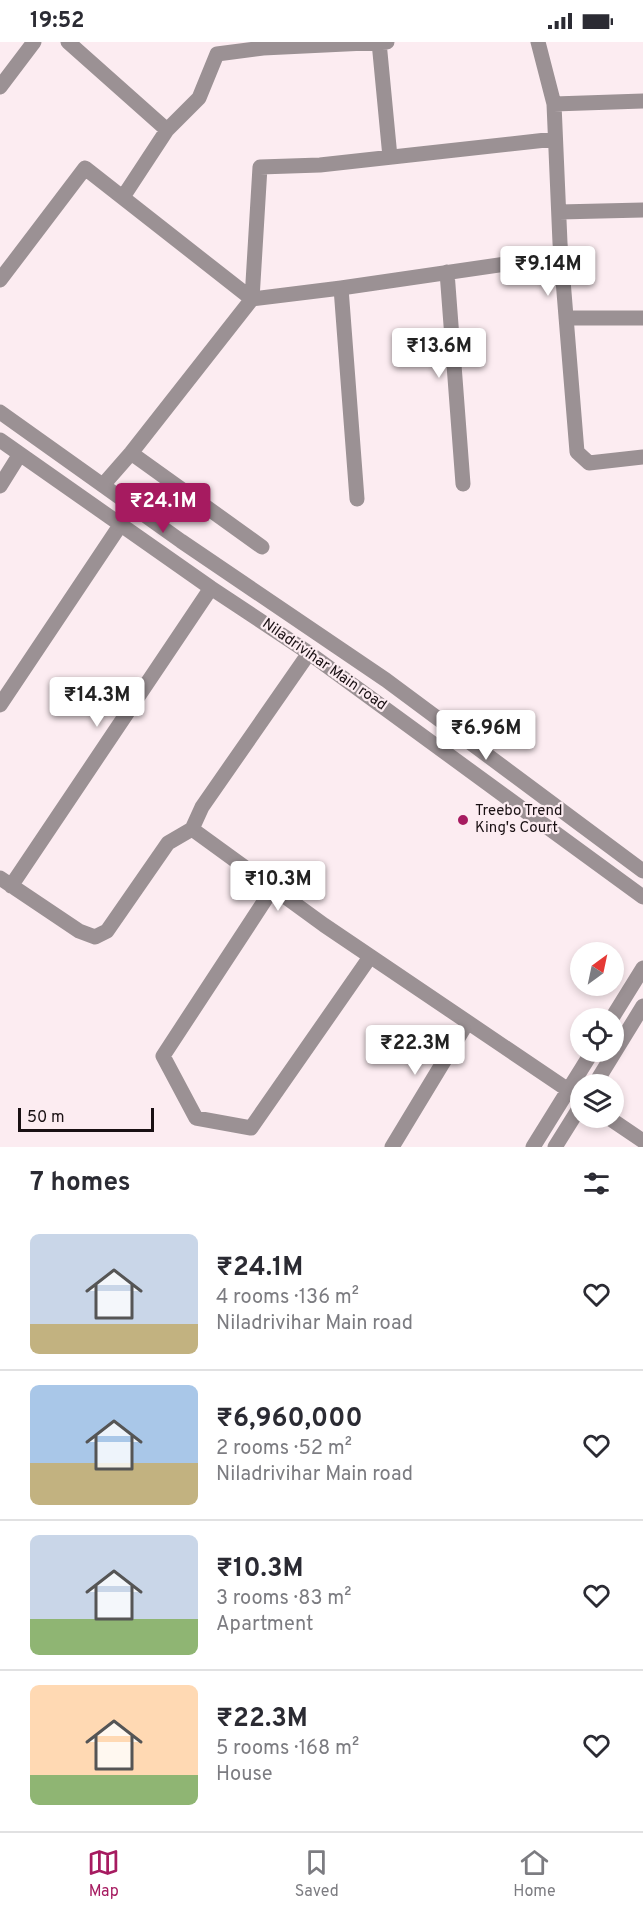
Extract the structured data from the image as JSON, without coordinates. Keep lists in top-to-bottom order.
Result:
{
  "streets": {
    "street": ["Niladrivihar Main road"]
  },
  "places": ["Treebo Trend King's Court"],
  "scale_bar": "50 m",
  "north": "top right",
  "page": {
    "status": "19:52",
    "price": [
      "₹9.14M",
      "₹13.6M",
      "₹24.1M",
      "₹14.3M",
      "₹6.96M",
      "₹10.3M",
      "₹22.3M"
    ],
    "scale": "50 m",
    "heading": "7 homes",
    "list": [
      {
        "name": "₹24.1M",
        "note": "4 rooms · 136 m² · Niladrivihar Main road"
      },
      {
        "name": "₹6,960,000",
        "note": "2 rooms · 52 m² · Niladrivihar Main road"
      },
      {
        "name": "₹10.3M",
        "note": "3 rooms · 83 m² · Apartment"
      },
      {
        "name": "₹22.3M",
        "note": "5 rooms · 168 m² · House"
      }
    ],
    "tabs": ["Map", "Saved", "Home"]
  }
}
